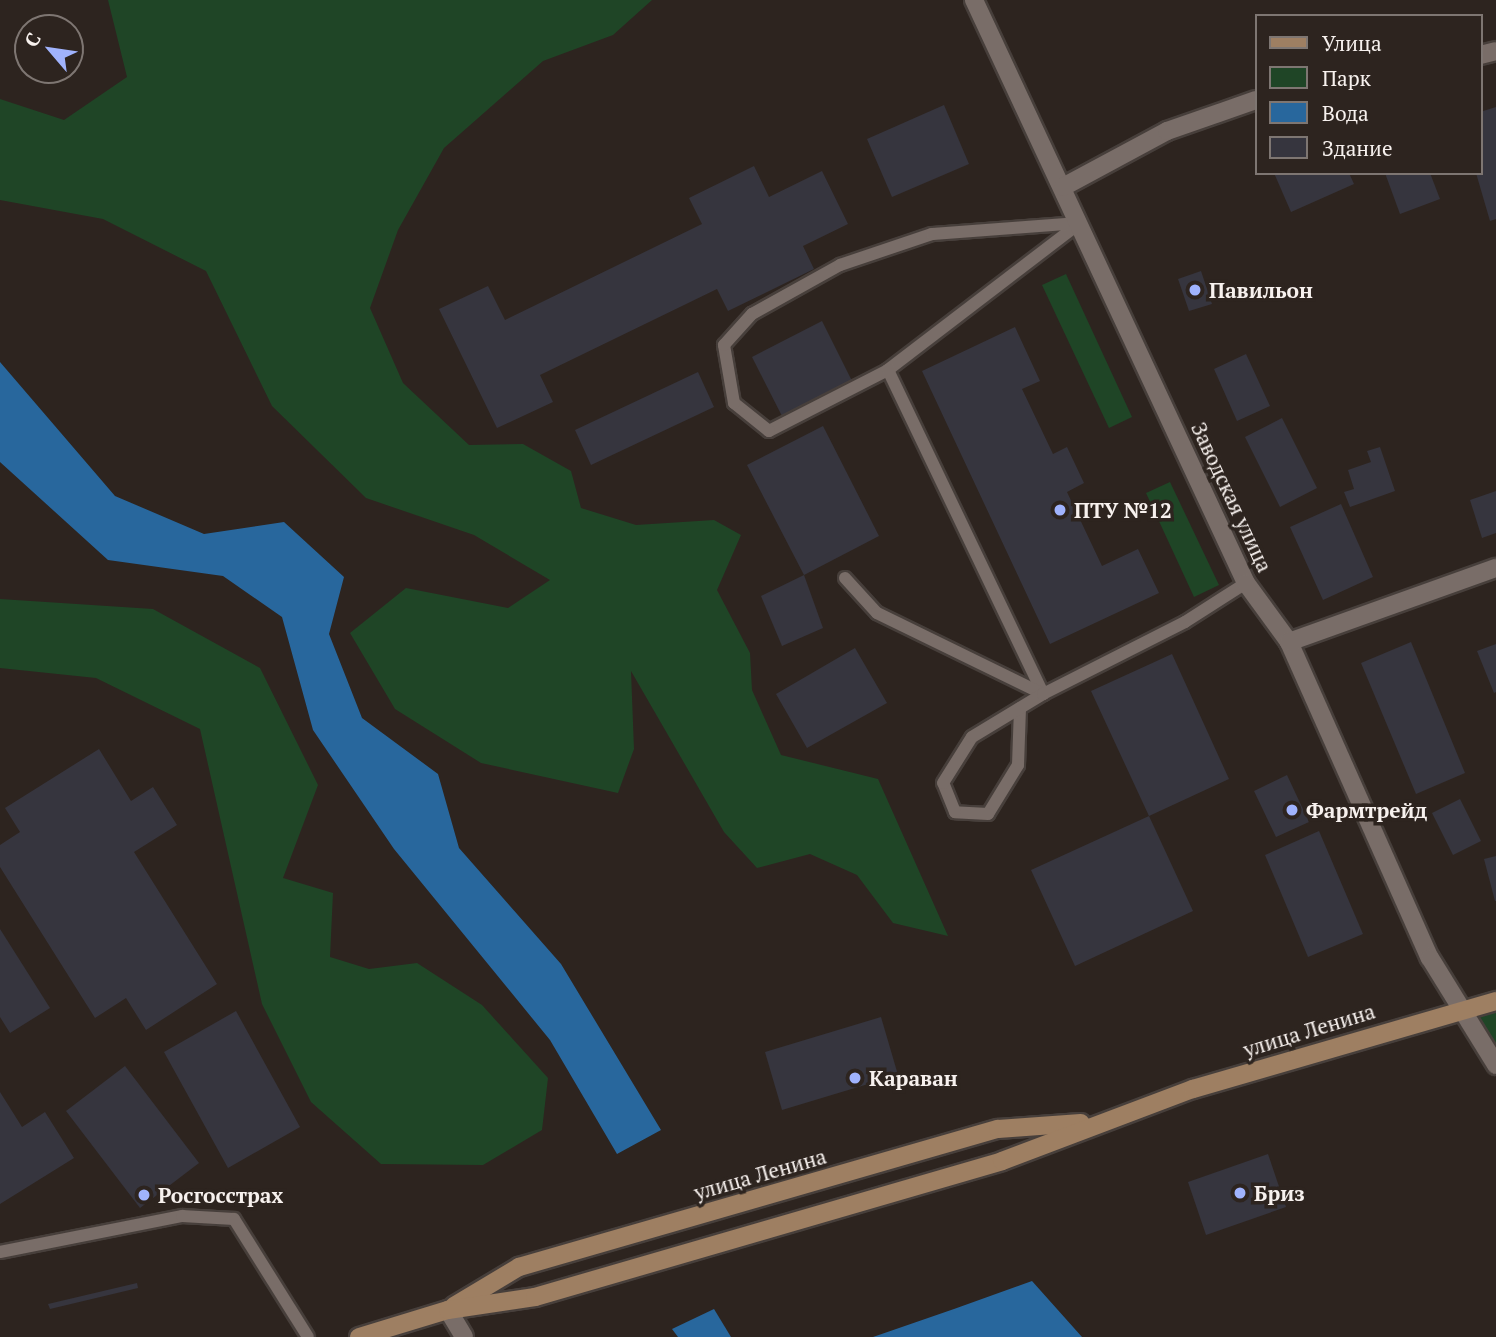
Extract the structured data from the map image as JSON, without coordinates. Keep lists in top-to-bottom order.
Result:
{
  "streets": {
    "main road": ["улица Ленина"],
    "street": ["Заводская улица"]
  },
  "crossings": [
    ["Заводская улица", "улица Ленина"]
  ],
  "places": [
    "Павильон",
    "ПТУ №12",
    "Фармтрейд",
    "Караван",
    "Бриз",
    "Росгосстрах"
  ],
  "legend": [
    "Улица",
    "Парк",
    "Вода",
    "Здание"
  ],
  "north": "top left"
}
